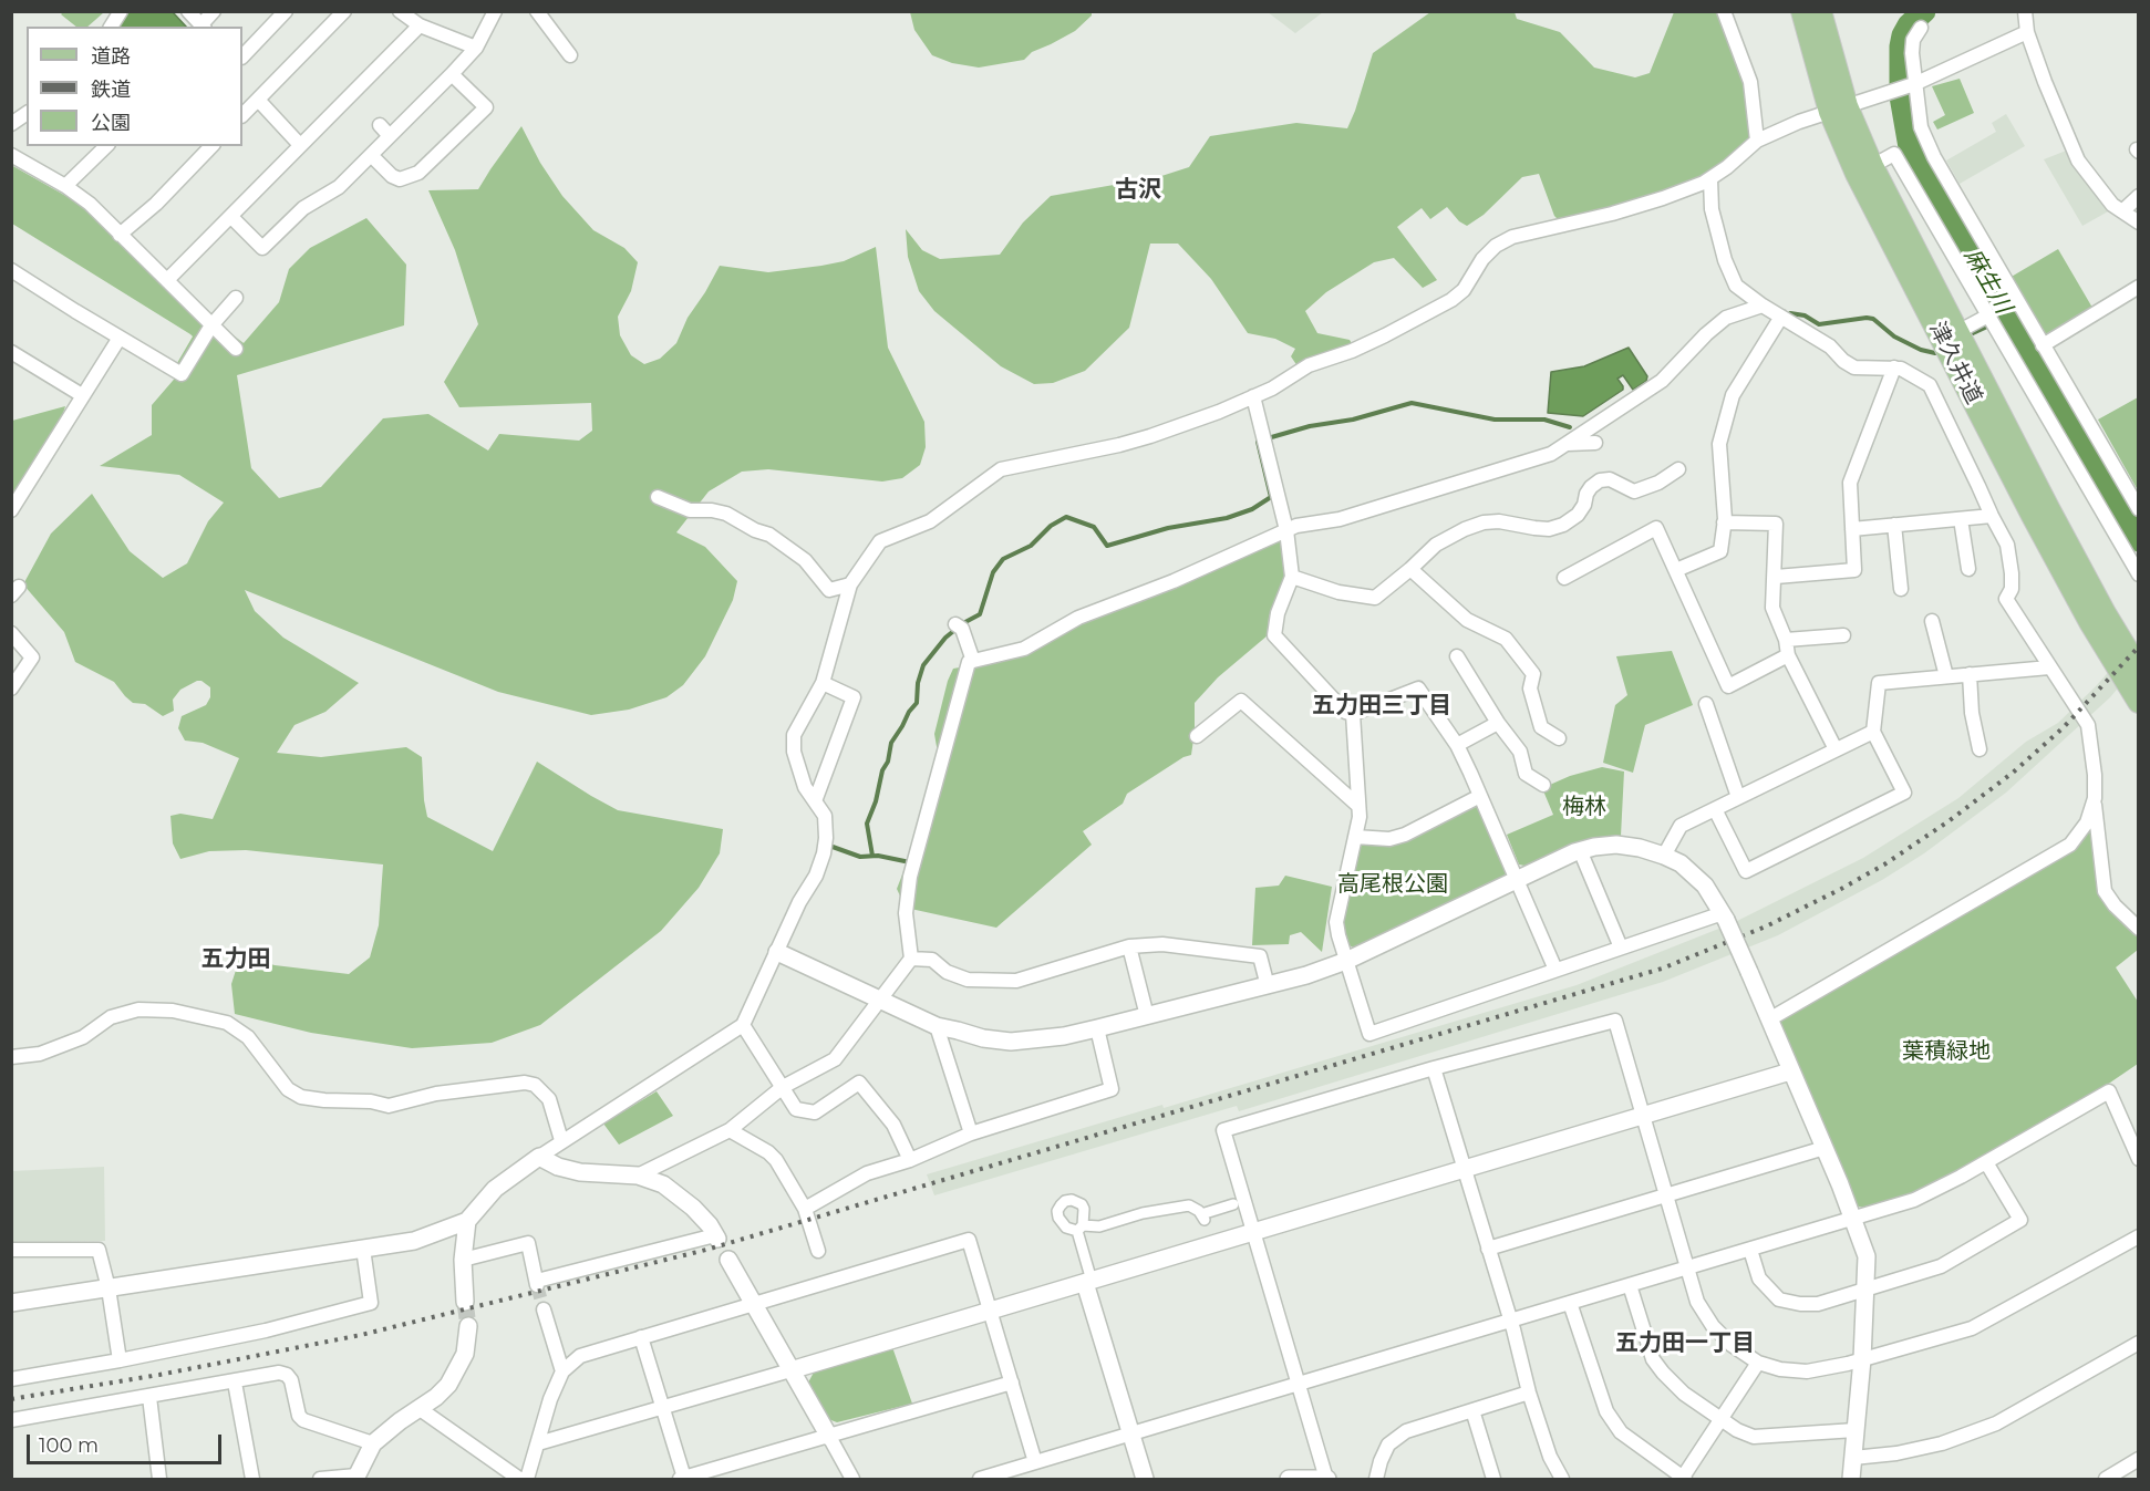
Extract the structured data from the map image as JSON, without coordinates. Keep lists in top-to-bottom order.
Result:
{
  "streets": {
    "main road": ["津久井道"]
  },
  "districts": [
    "古沢",
    "五力田三丁目",
    "五力田",
    "五力田一丁目"
  ],
  "water": ["麻生川"],
  "parks": ["梅林", "高尾根公園", "葉積緑地"],
  "legend": ["道路", "鉄道", "公園"],
  "scale_bar": "100 m"
}
